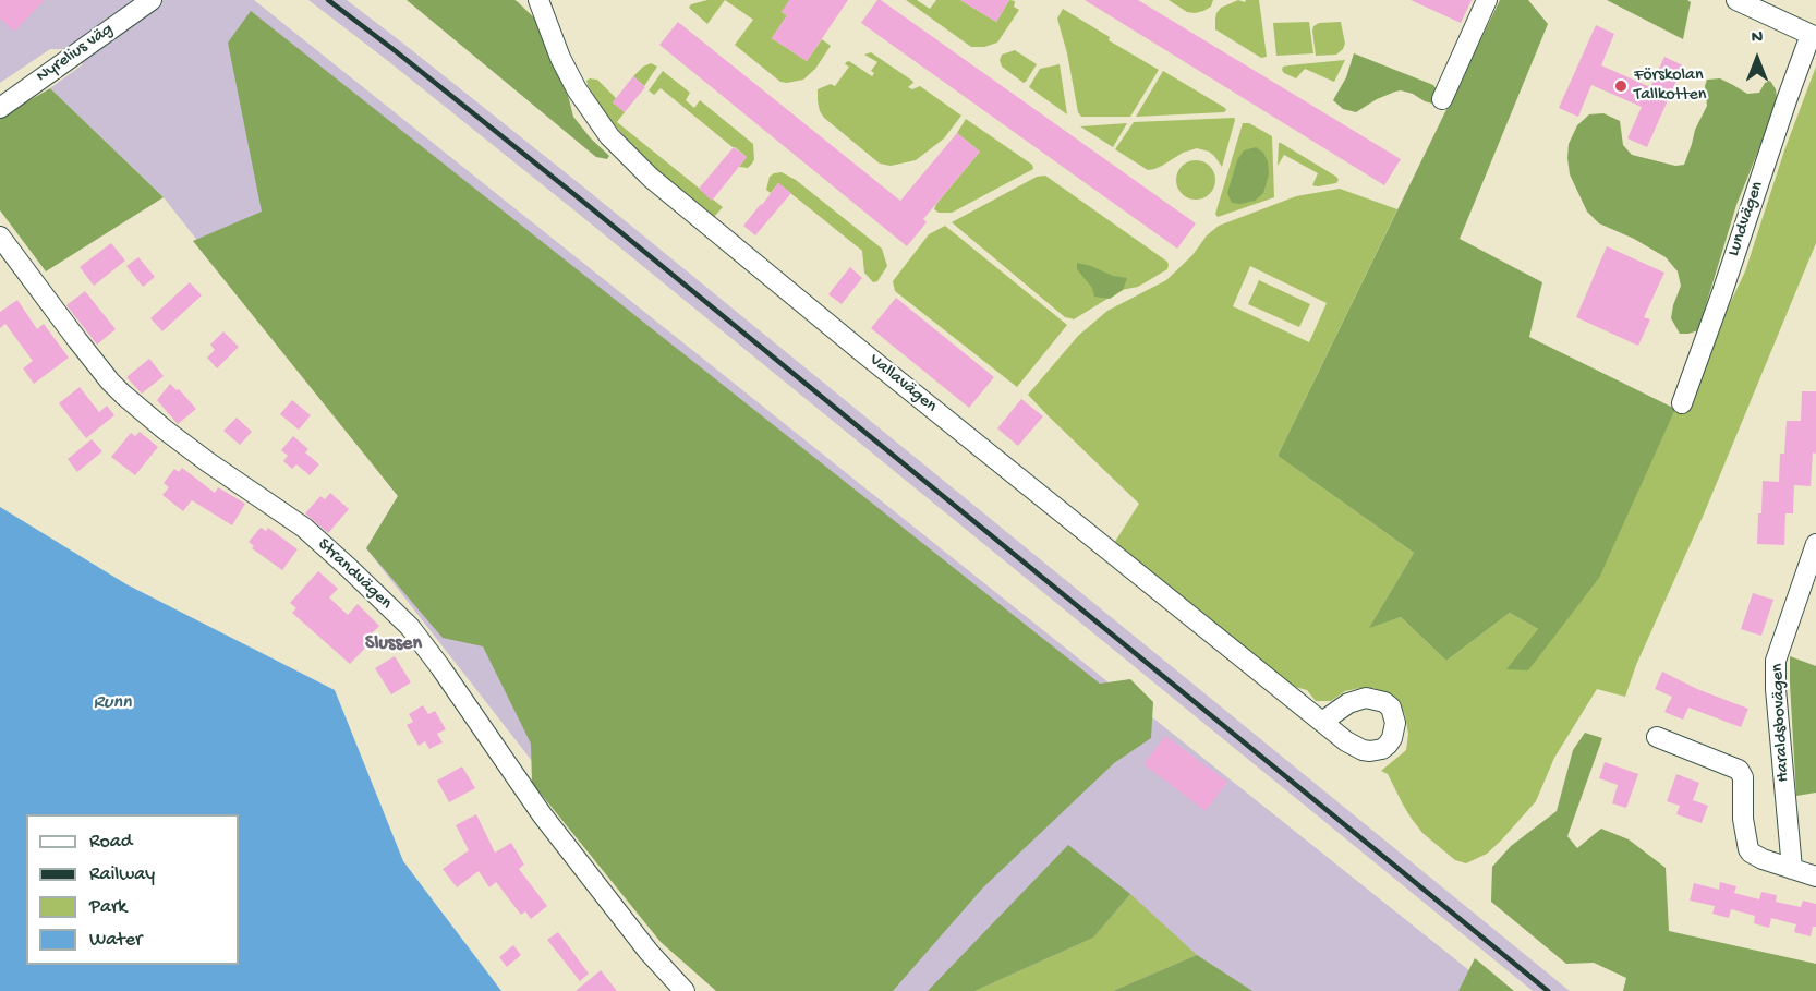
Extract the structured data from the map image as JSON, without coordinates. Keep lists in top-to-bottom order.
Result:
{
  "streets": {
    "street": [
      "Nyrelius väg",
      "Lundvägen",
      "Vallavägen",
      "Strandvägen",
      "Haraldsbovägen"
    ]
  },
  "districts": ["Slussen"],
  "water": ["Runn"],
  "places": ["Förskolan Tallkotten"],
  "legend": [
    "Road",
    "Railway",
    "Park",
    "Water"
  ],
  "north": "top"
}
